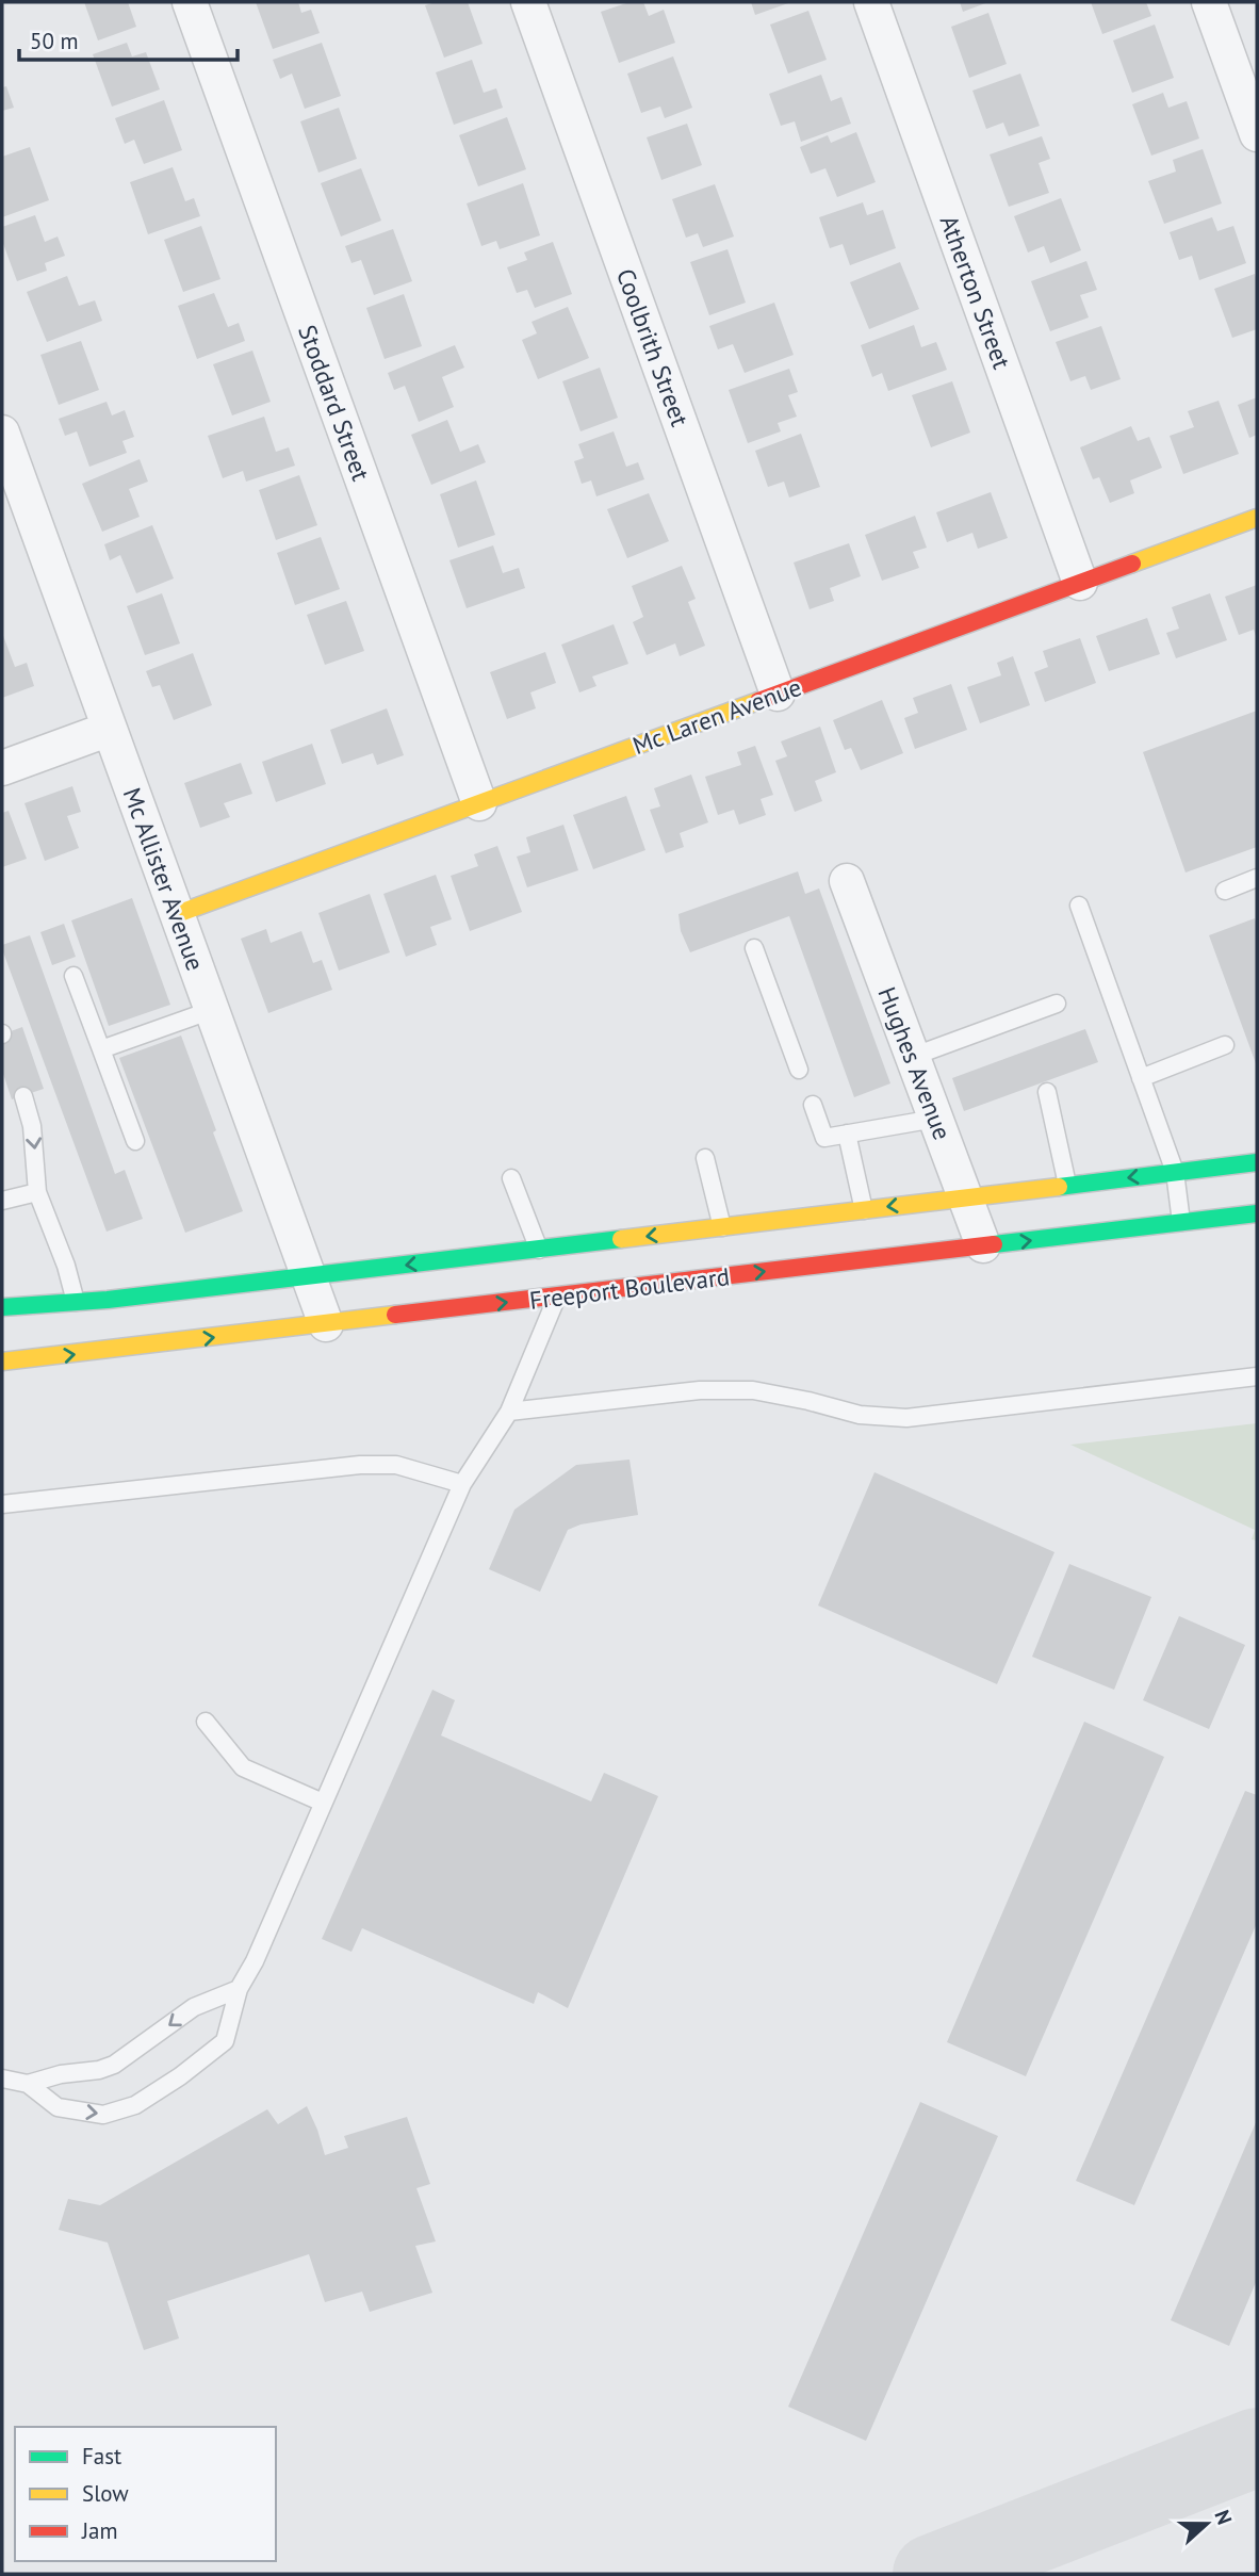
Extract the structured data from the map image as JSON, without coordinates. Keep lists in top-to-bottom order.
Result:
{
  "streets": {
    "main road": ["Mc Laren Avenue", "Freeport Boulevard"],
    "street": [
      "Atherton Street",
      "Coolbrith Street",
      "Stoddard Street",
      "Mc Allister Avenue",
      "Hughes Avenue"
    ]
  },
  "crossings": [
    ["Atherton Street", "Mc Laren Avenue"],
    ["Coolbrith Street", "Mc Laren Avenue"],
    ["Stoddard Street", "Mc Laren Avenue"],
    ["Mc Laren Avenue", "Mc Allister Avenue"],
    ["Mc Allister Avenue", "Freeport Boulevard"],
    ["Hughes Avenue", "Freeport Boulevard"]
  ],
  "legend": ["Fast", "Slow", "Jam"],
  "scale_bar": "50 m",
  "north": "right"
}
